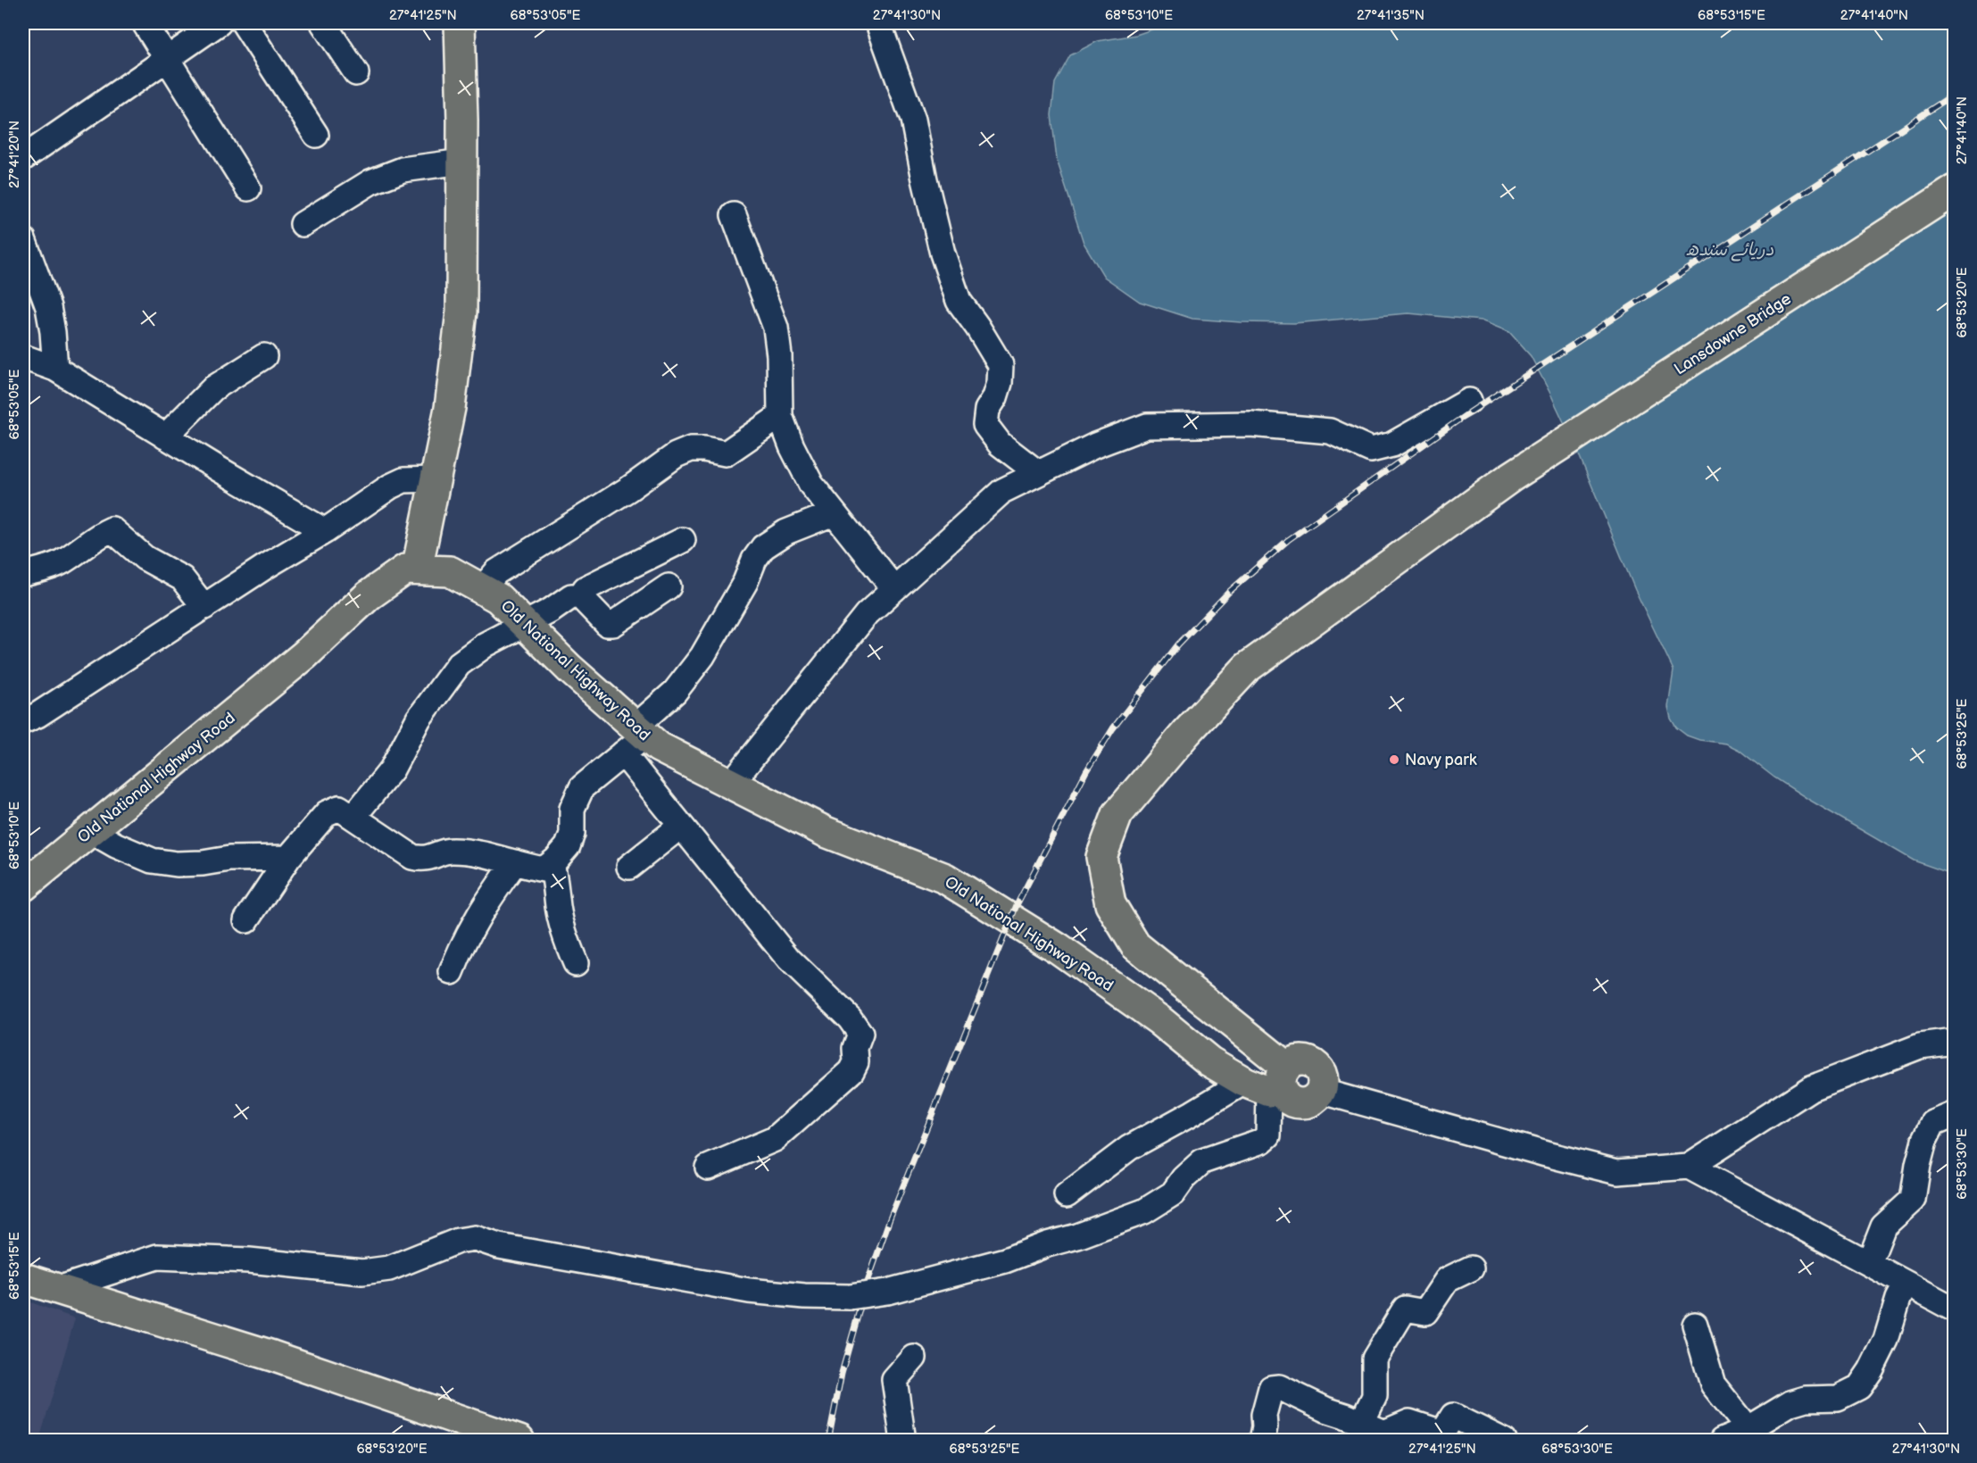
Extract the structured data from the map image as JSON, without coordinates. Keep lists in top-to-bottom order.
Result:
{
  "streets": {
    "main road": ["Lansdowne Bridge", "Old National Highway Road"]
  },
  "crossings": [
    ["Lansdowne Bridge", "Old National Highway Road"]
  ],
  "water": ["دریائے سندھ"],
  "places": ["Navy park"],
  "coordinates": [
    "27°41'25\"N",
    "68°53'05\"E",
    "27°41'30\"N",
    "68°53'10\"E",
    "27°41'35\"N",
    "68°53'15\"E",
    "27°41'40\"N",
    "27°41'20\"N",
    "68°53'20\"E",
    "68°53'25\"E",
    "68°53'30\"E"
  ]
}
